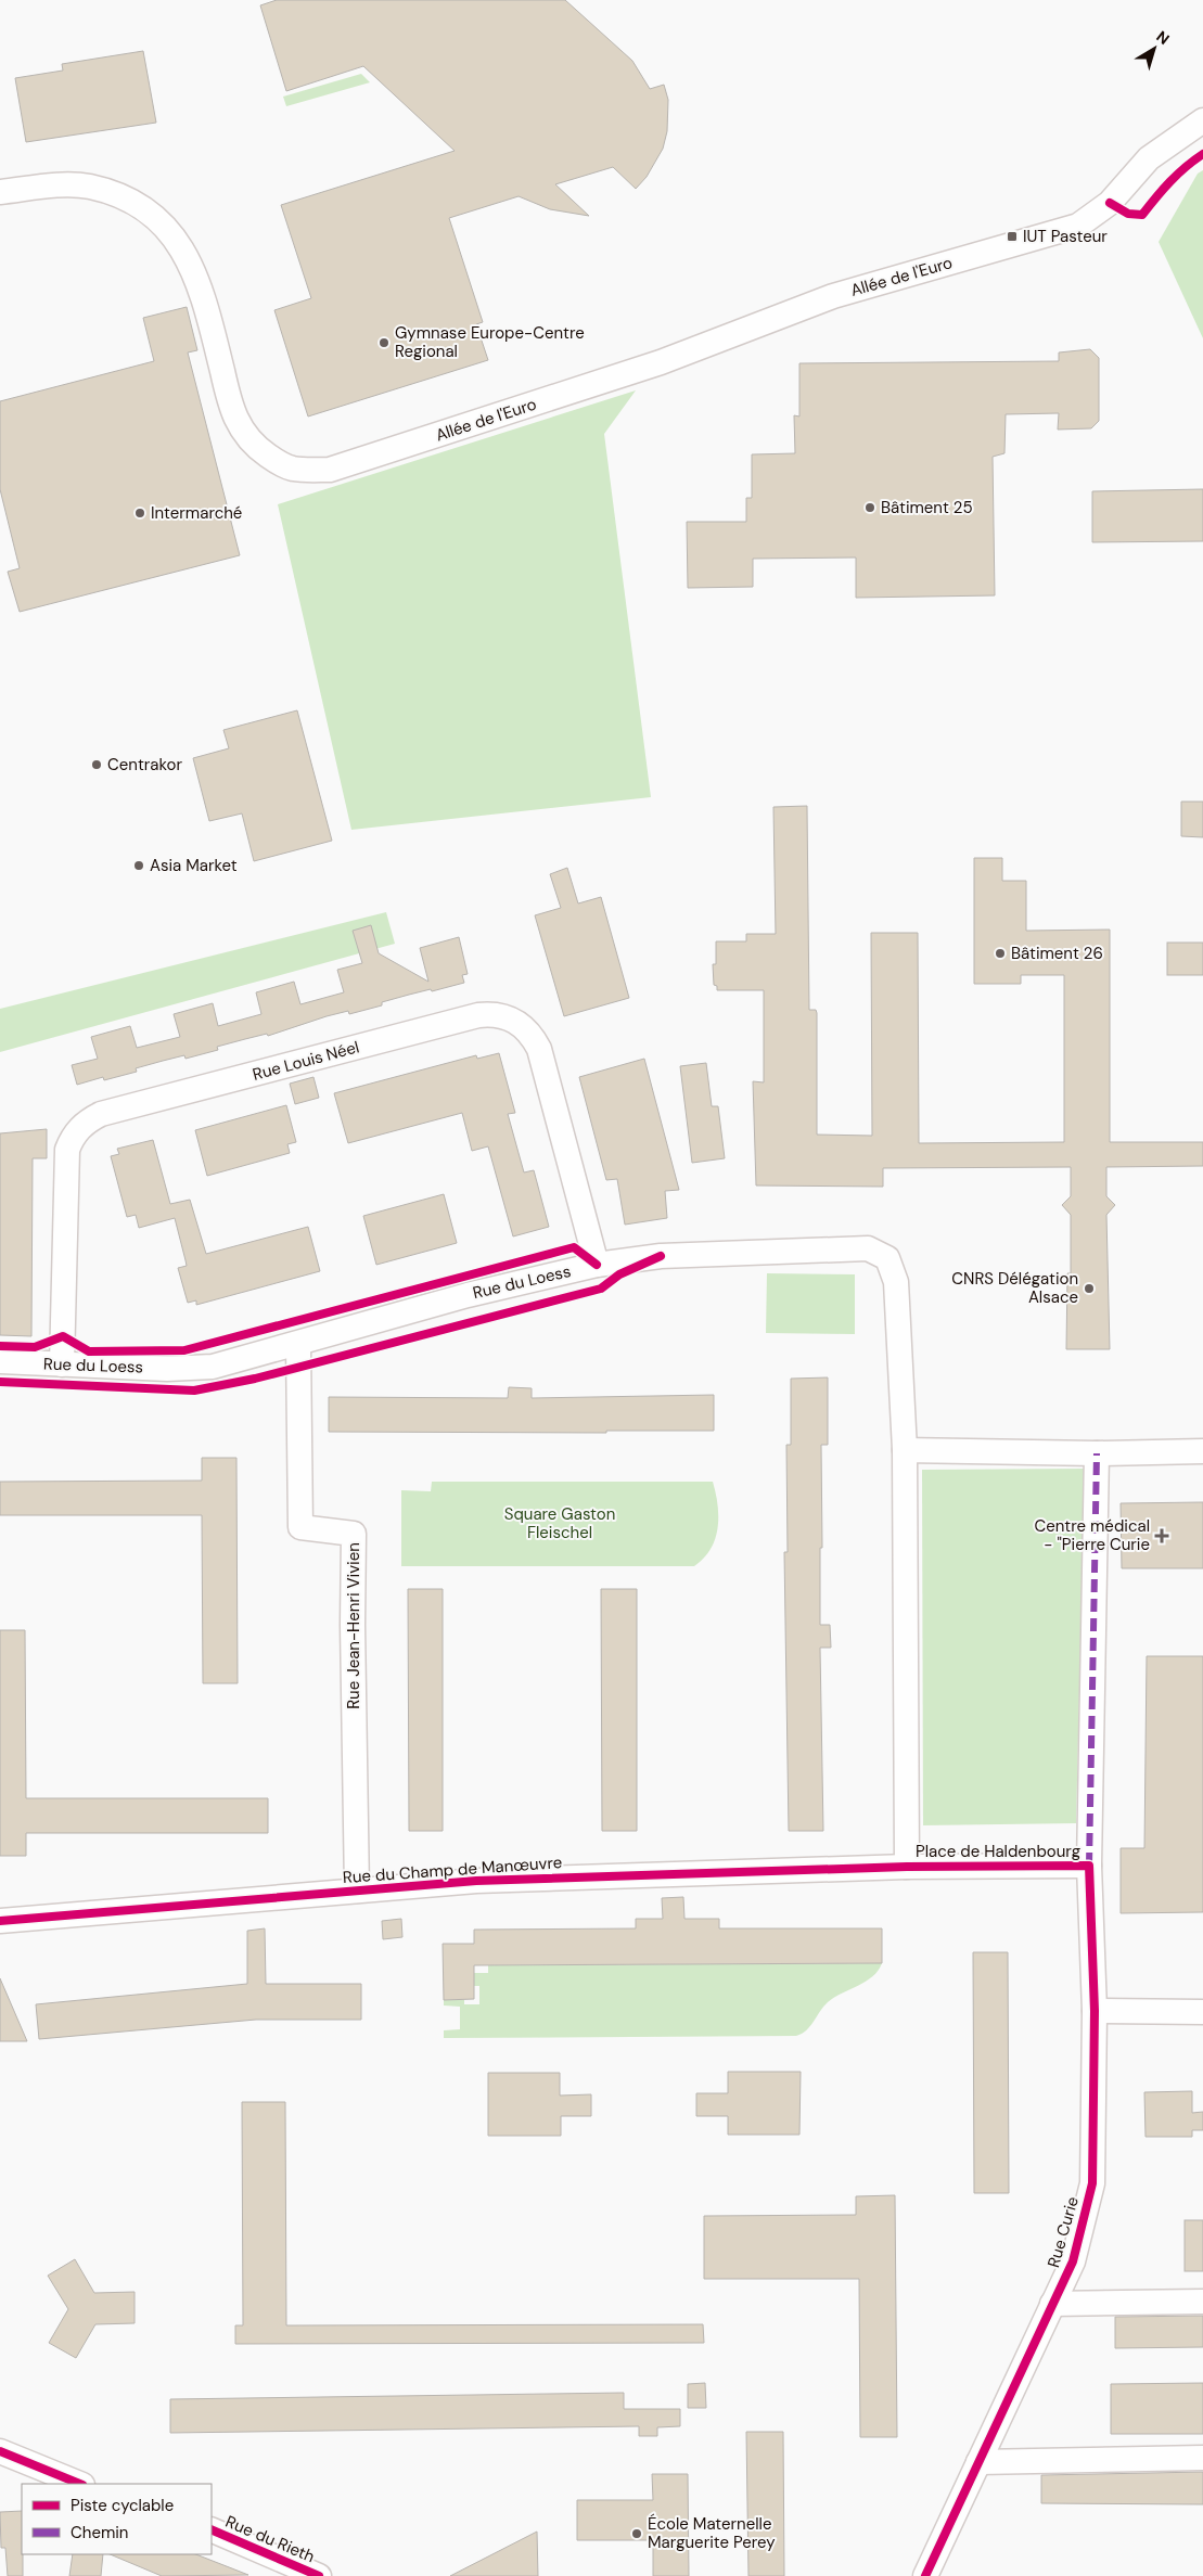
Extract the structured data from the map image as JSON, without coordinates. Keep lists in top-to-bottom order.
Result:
{
  "streets": {
    "street": [
      "Allée de l'Euro",
      "Rue Louis Néel",
      "Rue du Loess",
      "Rue Jean-Henri Vivien",
      "Place de Haldenbourg",
      "Rue du Champ de Manœuvre",
      "Rue Curie",
      "Rue du Rieth"
    ]
  },
  "crossings": [
    ["Rue Louis Néel", "Rue du Loess"],
    ["Rue du Loess", "Rue Jean-Henri Vivien"],
    ["Rue du Loess", "Place de Haldenbourg"],
    ["Rue Jean-Henri Vivien", "Rue du Champ de Manœuvre"],
    ["Place de Haldenbourg", "Rue du Champ de Manœuvre"],
    ["Place de Haldenbourg", "Rue Curie"]
  ],
  "parks": ["Square Gaston Fleischel"],
  "places": {
    "transit": ["IUT Pasteur"],
    "other": [
      "Gymnase Europe-Centre Regional",
      "Bâtiment 25",
      "Intermarché",
      "Centrakor",
      "Asia Market",
      "Bâtiment 26",
      "CNRS Délégation Alsace",
      "École Maternelle Marguerite Perey"
    ],
    "health": ["Centre médical - \"Pierre Curie"]
  },
  "legend": ["Piste cyclable", "Chemin"],
  "north": "top right"
}
